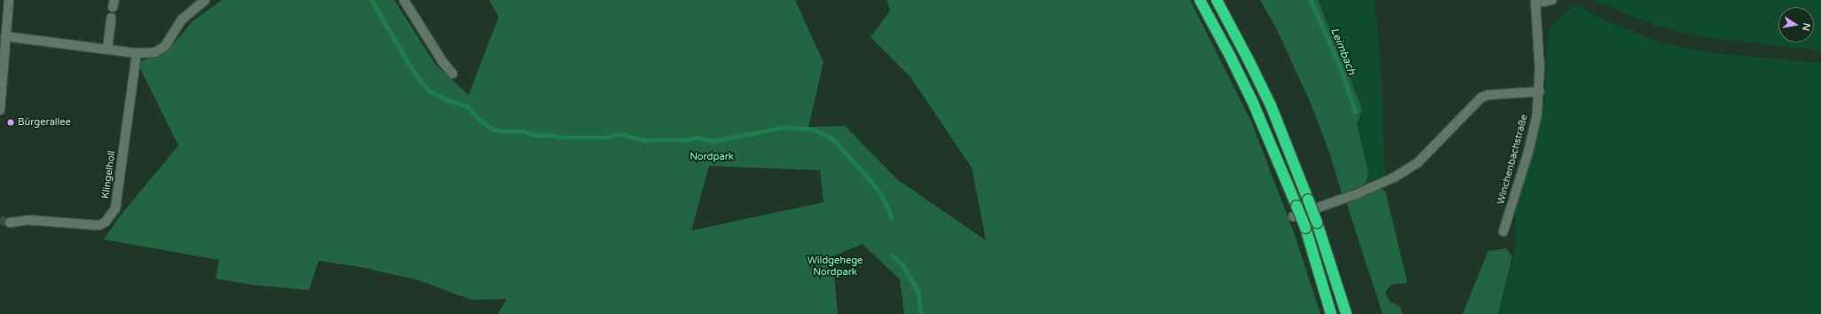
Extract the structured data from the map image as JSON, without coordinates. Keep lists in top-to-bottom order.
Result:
{
  "streets": {
    "street": ["Winchenbachstraße", "Klingelholl"]
  },
  "water": ["Leimbach"],
  "parks": ["Nordpark", "Wildgehege Nordpark"],
  "places": ["Bürgerallee"],
  "north": "right"
}
